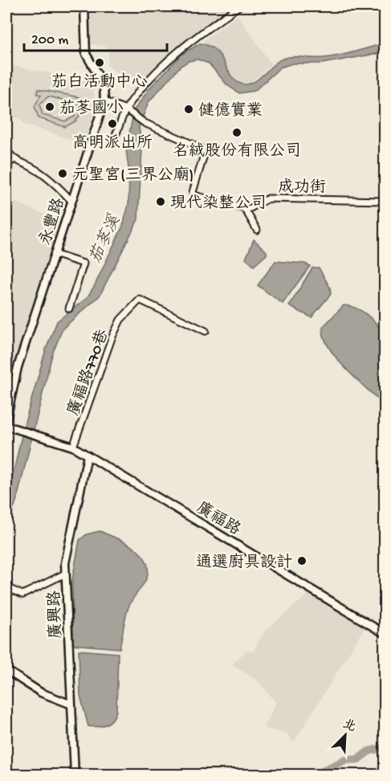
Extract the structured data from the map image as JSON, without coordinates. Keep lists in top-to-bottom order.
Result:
{
  "streets": {
    "street": [
      "成功街",
      "永豐路",
      "廣福路770巷",
      "廣福路",
      "廣興路"
    ]
  },
  "crossings": [
    ["廣福路770巷", "廣福路"],
    ["廣福路", "廣興路"]
  ],
  "water": ["茄苳溪"],
  "places": [
    "茄白活動中心",
    "茄苳國小",
    "健億實業",
    "高明派出所",
    "名絨股份有限公司",
    "元聖宮(三界公廟)",
    "現代染整公司",
    "通選廚具設計"
  ],
  "scale_bar": "200 m",
  "north": "top right"
}
